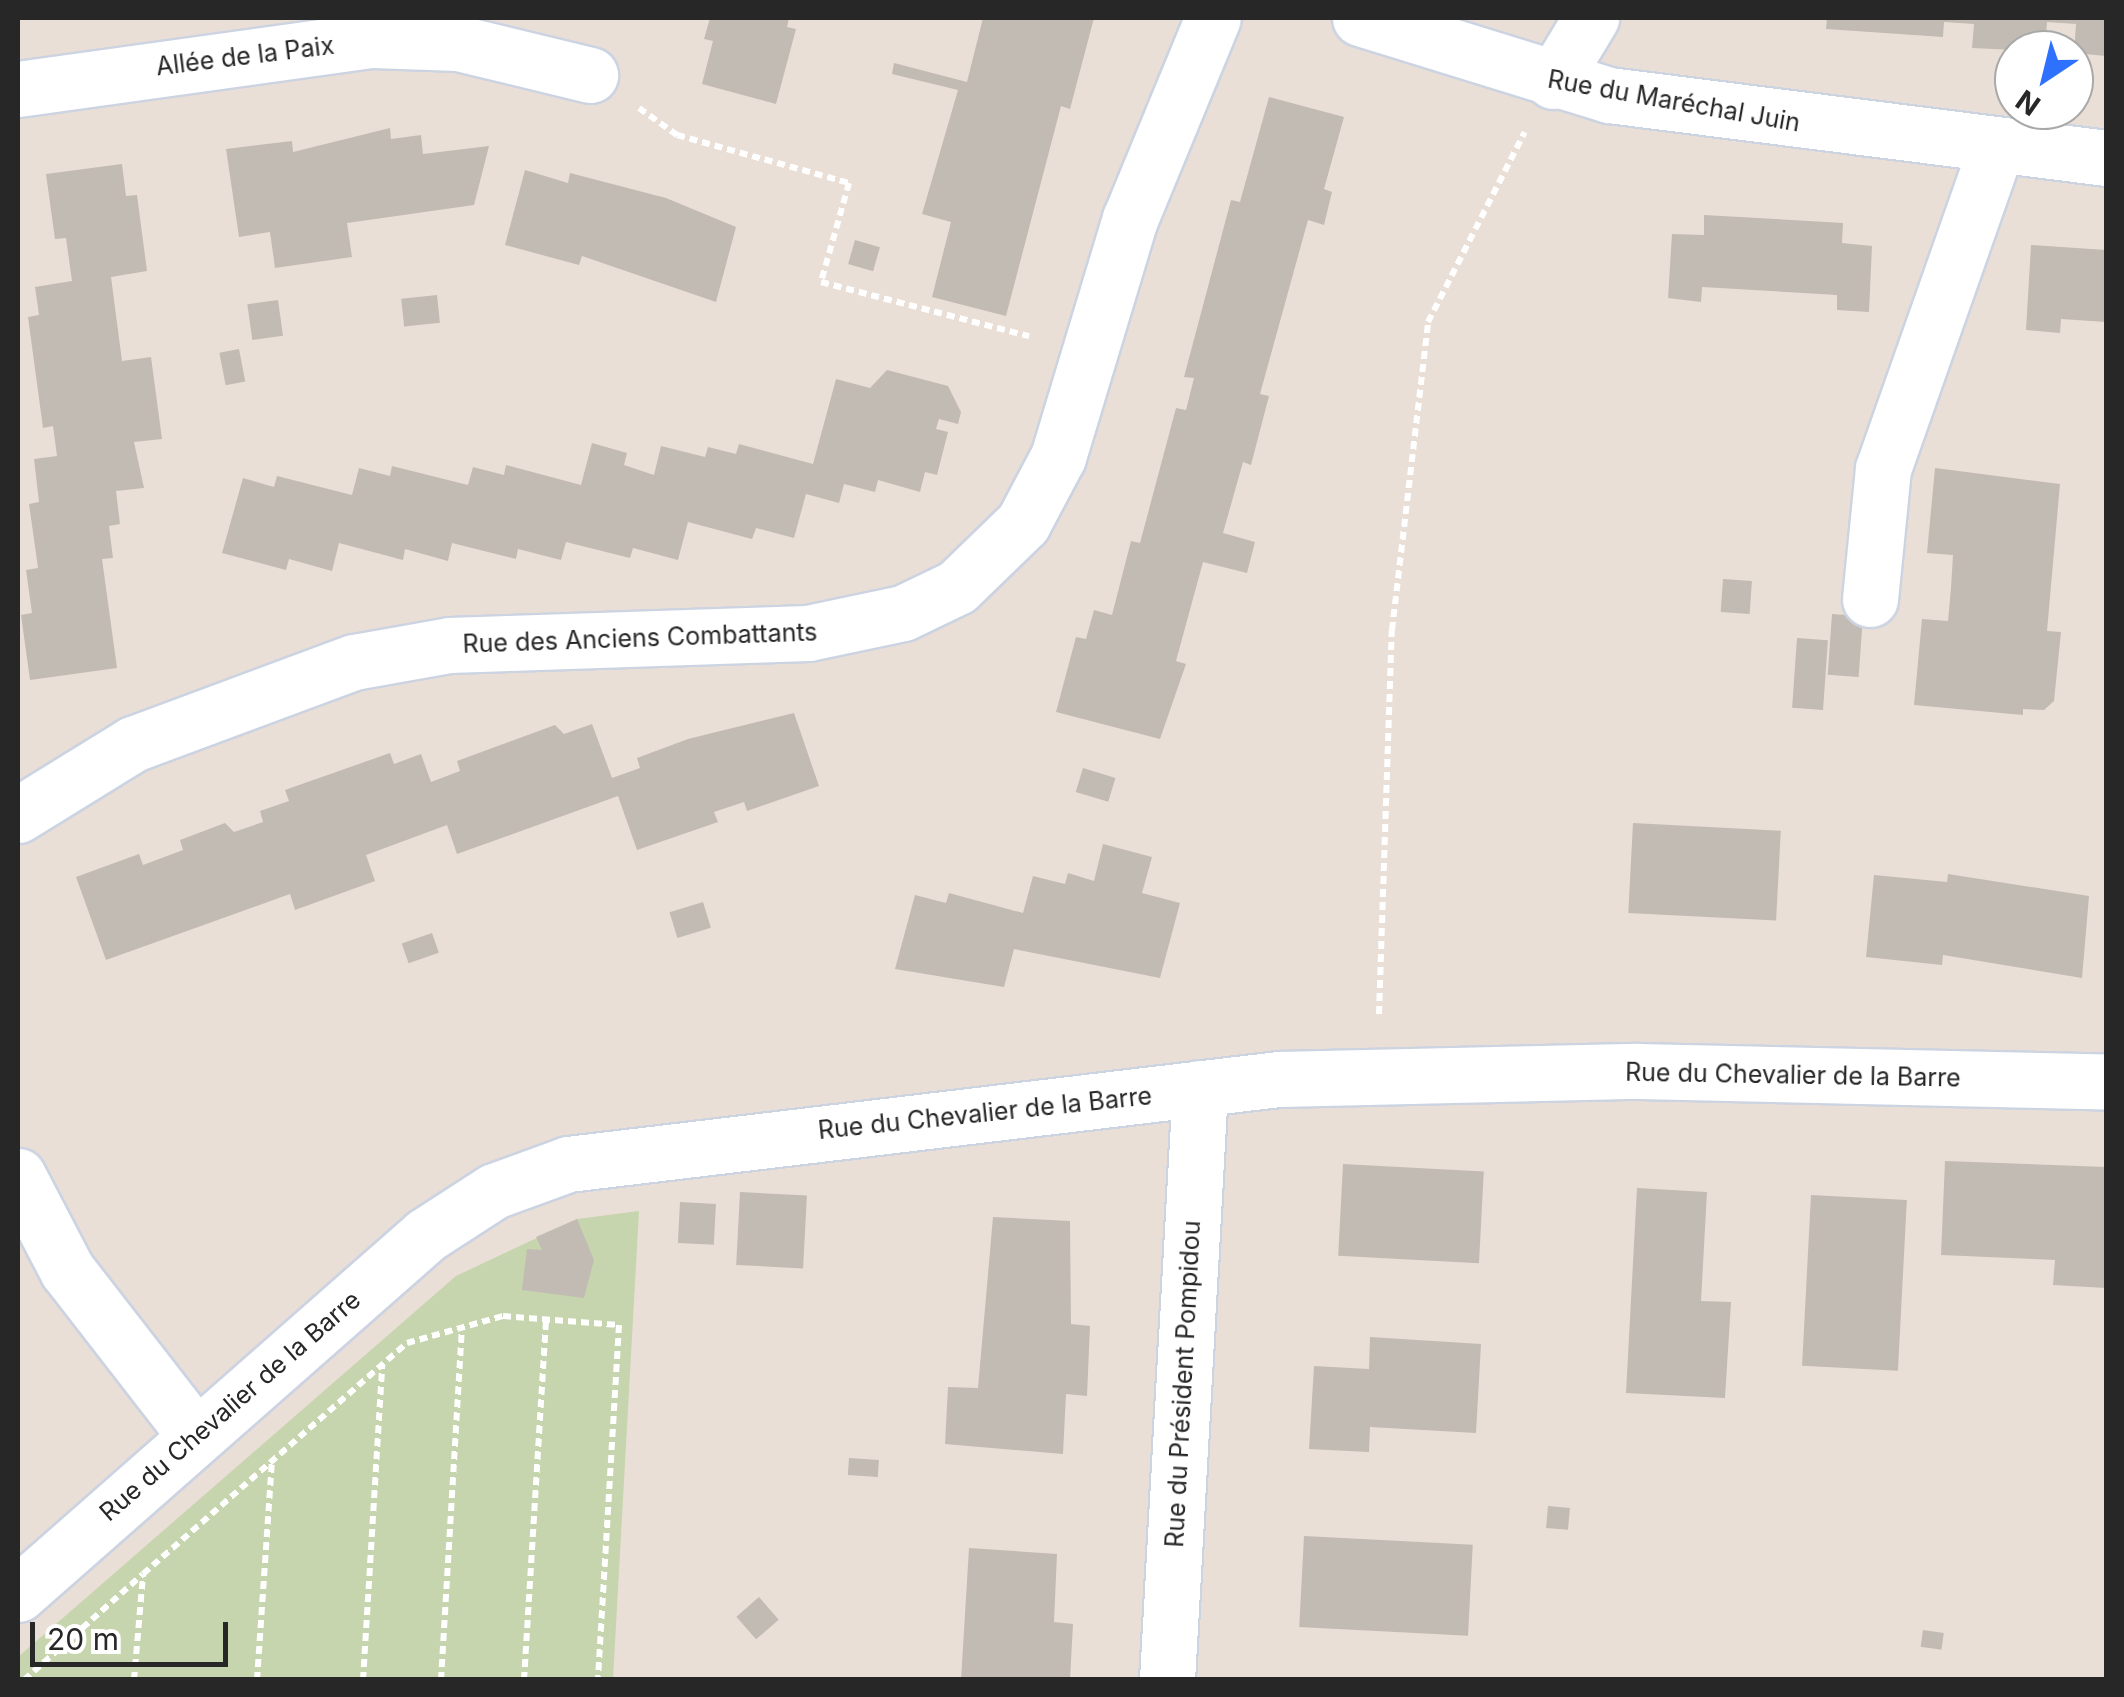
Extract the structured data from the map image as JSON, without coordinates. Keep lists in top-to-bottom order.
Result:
{
  "streets": {
    "street": [
      "Allée de la Paix",
      "Rue du Maréchal Juin",
      "Rue des Anciens Combattants",
      "Rue du Chevalier de la Barre",
      "Rue du Président Pompidou"
    ]
  },
  "crossings": [
    ["Rue du Chevalier de la Barre", "Rue du Président Pompidou"]
  ],
  "scale_bar": "20 m",
  "north": "bottom left"
}
